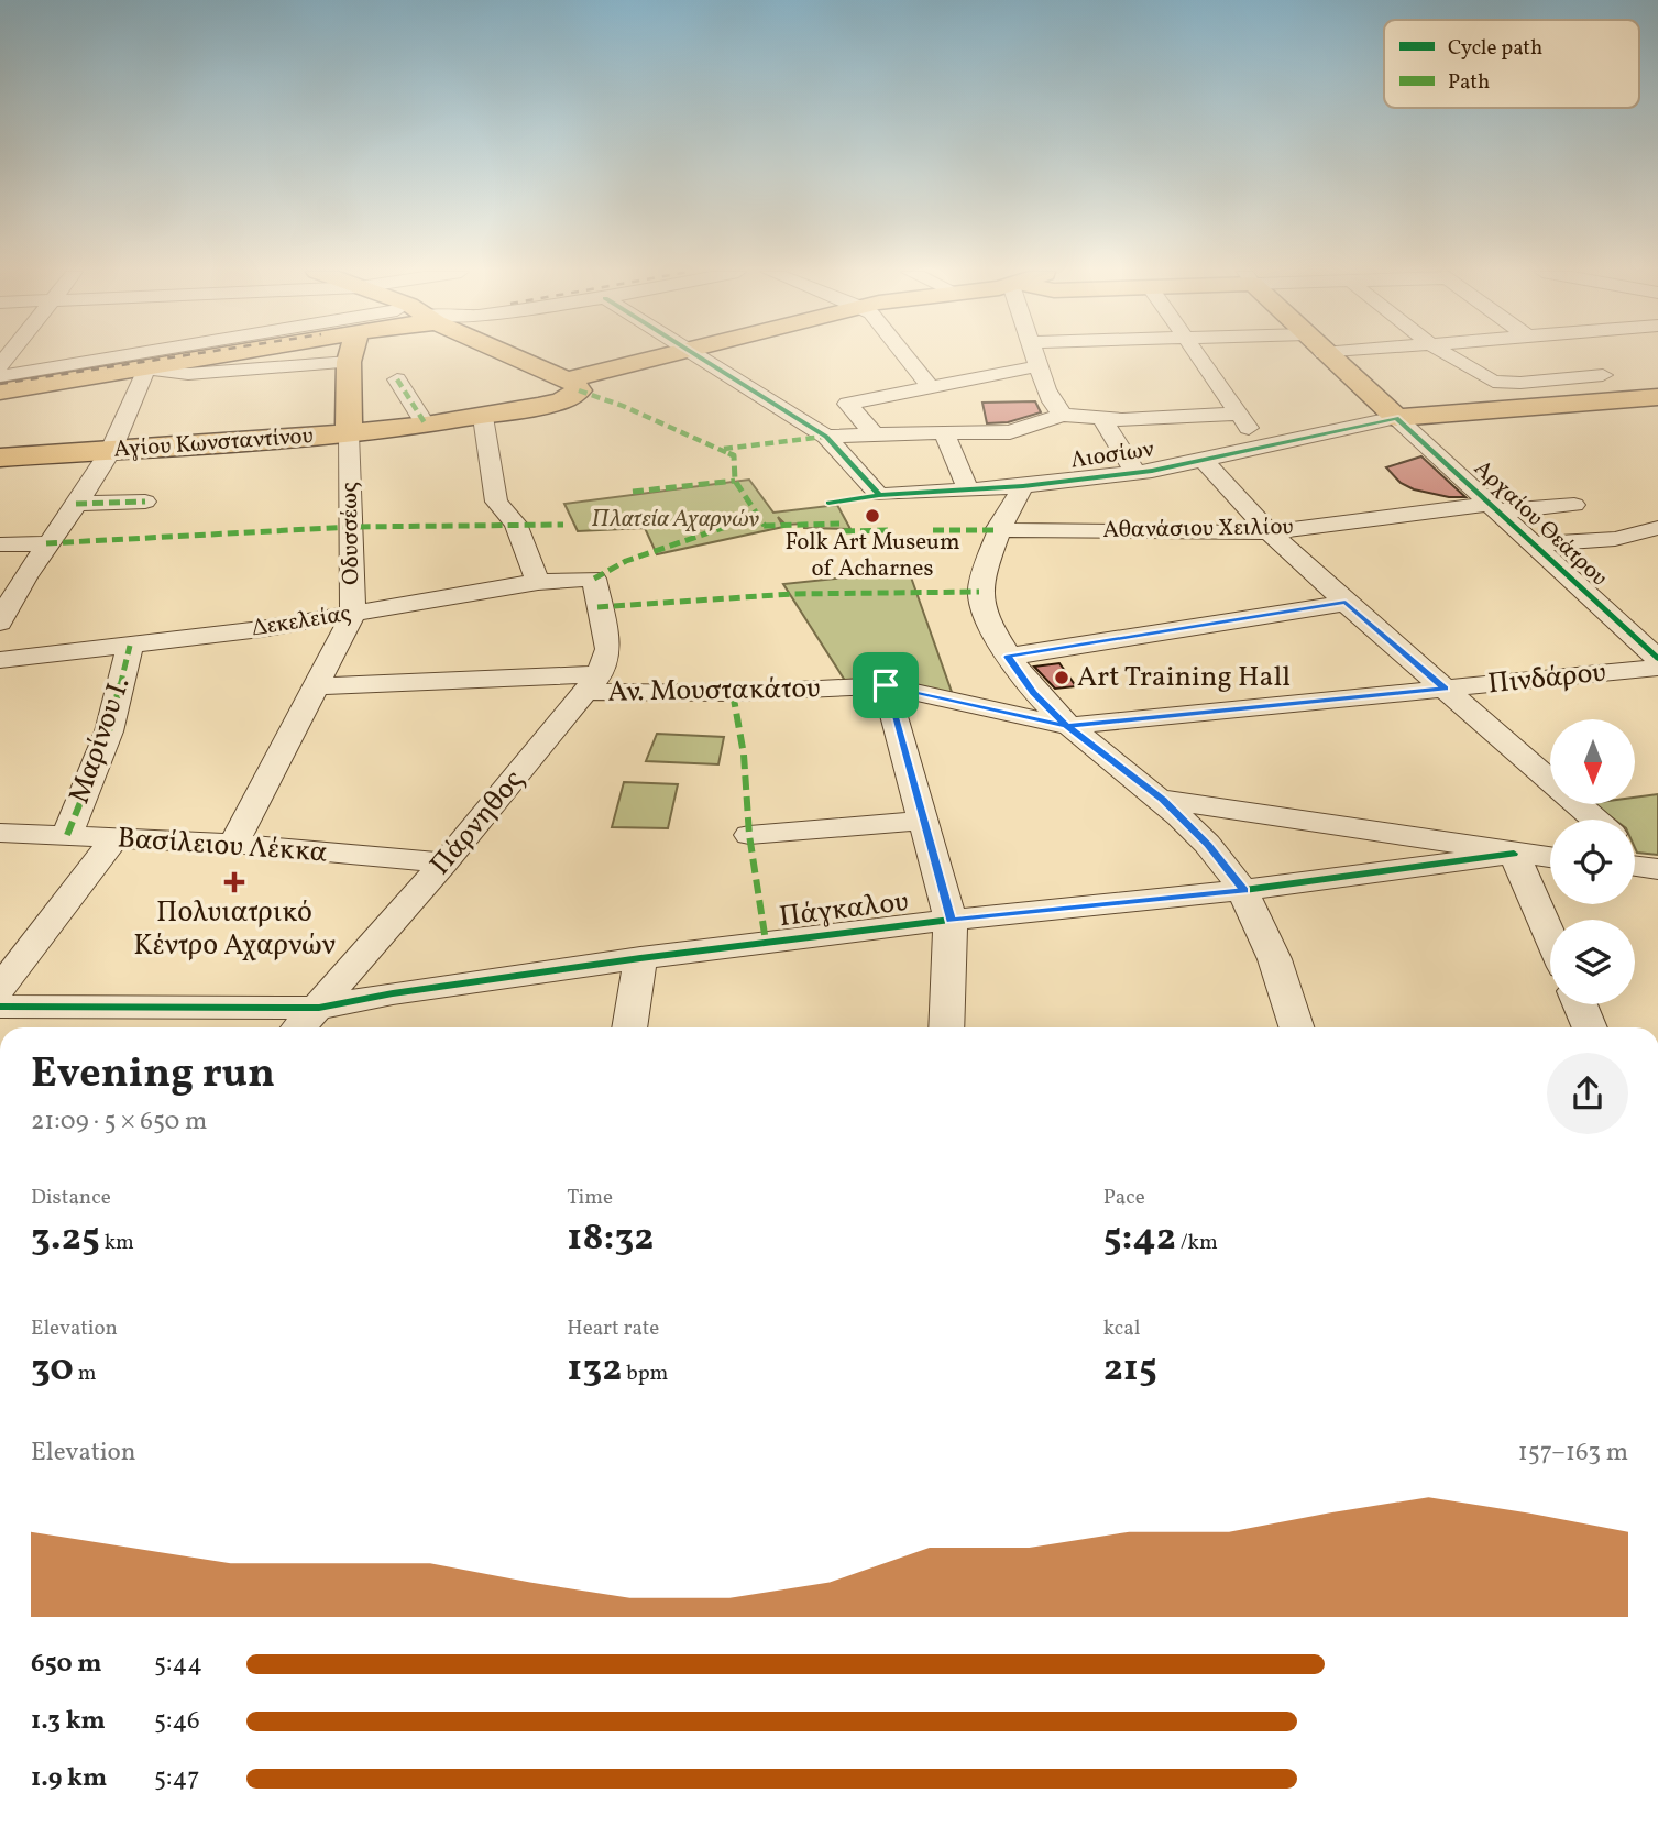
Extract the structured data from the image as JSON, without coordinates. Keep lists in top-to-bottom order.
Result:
{
  "streets": {
    "main road": [
      "Αγίου Κωνσταντίνου",
      "Λιοσίων",
      "Αρχαίου Θεάτρου",
      "Οδυσσέως"
    ],
    "street": [
      "Αθανάσιου Χειλίου",
      "Δεκελείας",
      "Πινδάρου",
      "Αν. Μουστακάτου",
      "Μαρίνου Ι.",
      "Πάρνηθος",
      "Βασίλειου Λέκκα",
      "Πάγκαλου"
    ]
  },
  "crossings": [
    ["Αγίου Κωνσταντίνου", "Οδυσσέως"],
    ["Λιοσίων", "Αρχαίου Θεάτρου"],
    ["Αρχαίου Θεάτρου", "Αθανάσιου Χειλίου"],
    ["Οδυσσέως", "Δεκελείας"],
    ["Οδυσσέως", "Αν. Μουστακάτου"],
    ["Οδυσσέως", "Βασίλειου Λέκκα"],
    ["Δεκελείας", "Αν. Μουστακάτου"],
    ["Δεκελείας", "Μαρίνου Ι."],
    ["Δεκελείας", "Πάρνηθος"],
    ["Πινδάρου", "Αν. Μουστακάτου"],
    ["Αν. Μουστακάτου", "Πάρνηθος"],
    ["Μαρίνου Ι.", "Βασίλειου Λέκκα"],
    ["Πάρνηθος", "Βασίλειου Λέκκα"],
    ["Πάρνηθος", "Πάγκαλου"]
  ],
  "parks": ["Πλατεία Αχαρνών"],
  "places": {
    "other": ["Folk Art Museum of Acharnes", "Art Training Hall"],
    "health": ["Πολυιατρικό Κέντρο Αχαρνών"]
  },
  "legend": ["Cycle path", "Path"],
  "north": "bottom",
  "page": {
    "heading": ["Evening run", "21:09 · 5 × 650 m"],
    "stats": [
      ["Distance", "3.25 km"],
      ["Time", "18:32"],
      ["Pace", "5:42 /km"],
      ["Elevation", "30 m"],
      ["Heart rate", "132 bpm"],
      ["kcal", "215"]
    ],
    "chart": ["Elevation", "157–163 m"],
    "list": [
      {
        "name": "650 m",
        "note": "5:44"
      },
      {
        "name": "1.3 km",
        "note": "5:46"
      },
      {
        "name": "1.9 km",
        "note": "5:47"
      }
    ]
  }
}
